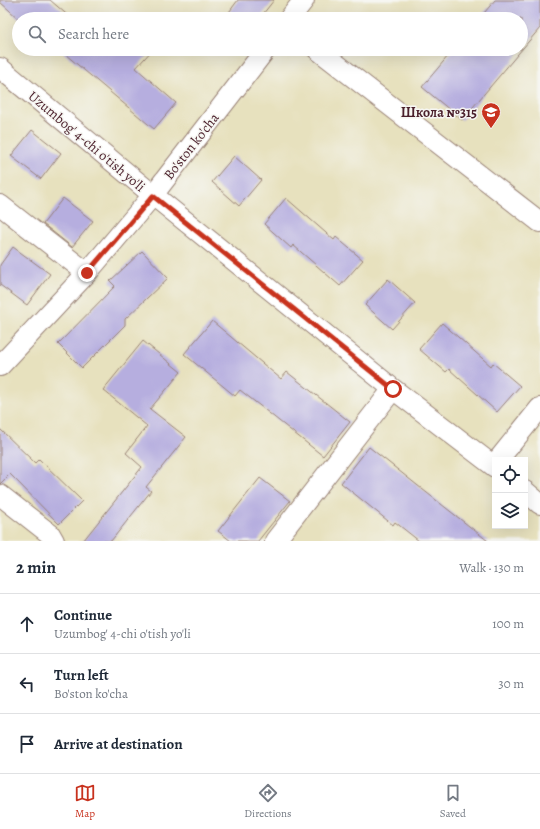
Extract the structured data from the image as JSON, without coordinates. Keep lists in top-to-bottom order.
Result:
{
  "streets": {
    "street": ["Uzumbog' 4-chi o'tish yo'li", "Bo'ston ko'cha"]
  },
  "crossings": [
    ["Uzumbog' 4-chi o'tish yo'li", "Bo'ston ko'cha"]
  ],
  "places": {
    "school or university": ["Школа №315"]
  },
  "page": {
    "search": "Search here",
    "heading": ["2 min", "Walk · 130 m"],
    "list": [
      ["Continue", "Uzumbog' 4-chi o'tish yo'li", "100 m"],
      ["Turn left", "Bo'ston ko'cha", "30 m"],
      "Arrive at destination"
    ],
    "nav": ["Map", "Directions", "Saved"]
  }
}
